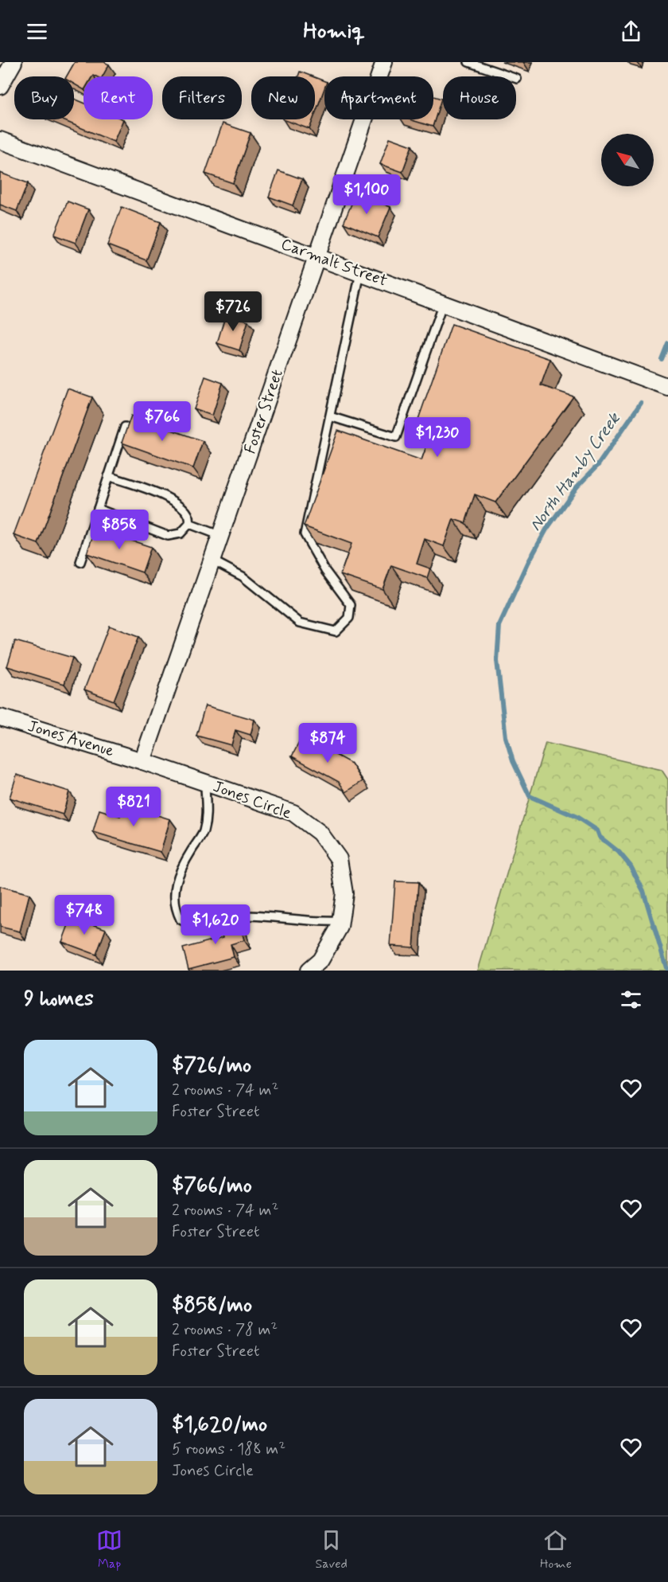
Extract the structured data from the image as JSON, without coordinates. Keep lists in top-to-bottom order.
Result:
{
  "streets": {
    "street": [
      "Carmalt Street",
      "Foster Street",
      "Jones Avenue",
      "Jones Circle"
    ]
  },
  "crossings": [
    ["Carmalt Street", "Foster Street"],
    ["Foster Street", "Jones Avenue"],
    ["Foster Street", "Jones Circle"],
    ["Jones Avenue", "Jones Circle"]
  ],
  "water": ["North Hamby Creek"],
  "north": "top left",
  "page": {
    "header": "Homiq",
    "chip": [
      "Buy",
      "Rent",
      "Filters",
      "New",
      "Apartment",
      "House"
    ],
    "price": [
      "$1,100",
      "$726",
      "$766",
      "$1,230",
      "$858",
      "$874",
      "$821",
      "$748",
      "$1,620"
    ],
    "heading": "9 homes",
    "list": [
      {
        "name": "$726/mo",
        "note": "2 rooms · 74 m² · Foster Street"
      },
      {
        "name": "$766/mo",
        "note": "2 rooms · 74 m² · Foster Street"
      },
      {
        "name": "$858/mo",
        "note": "2 rooms · 78 m² · Foster Street"
      },
      {
        "name": "$1,620/mo",
        "note": "5 rooms · 188 m² · Jones Circle"
      }
    ],
    "tabs": ["Map", "Saved", "Home"]
  }
}
